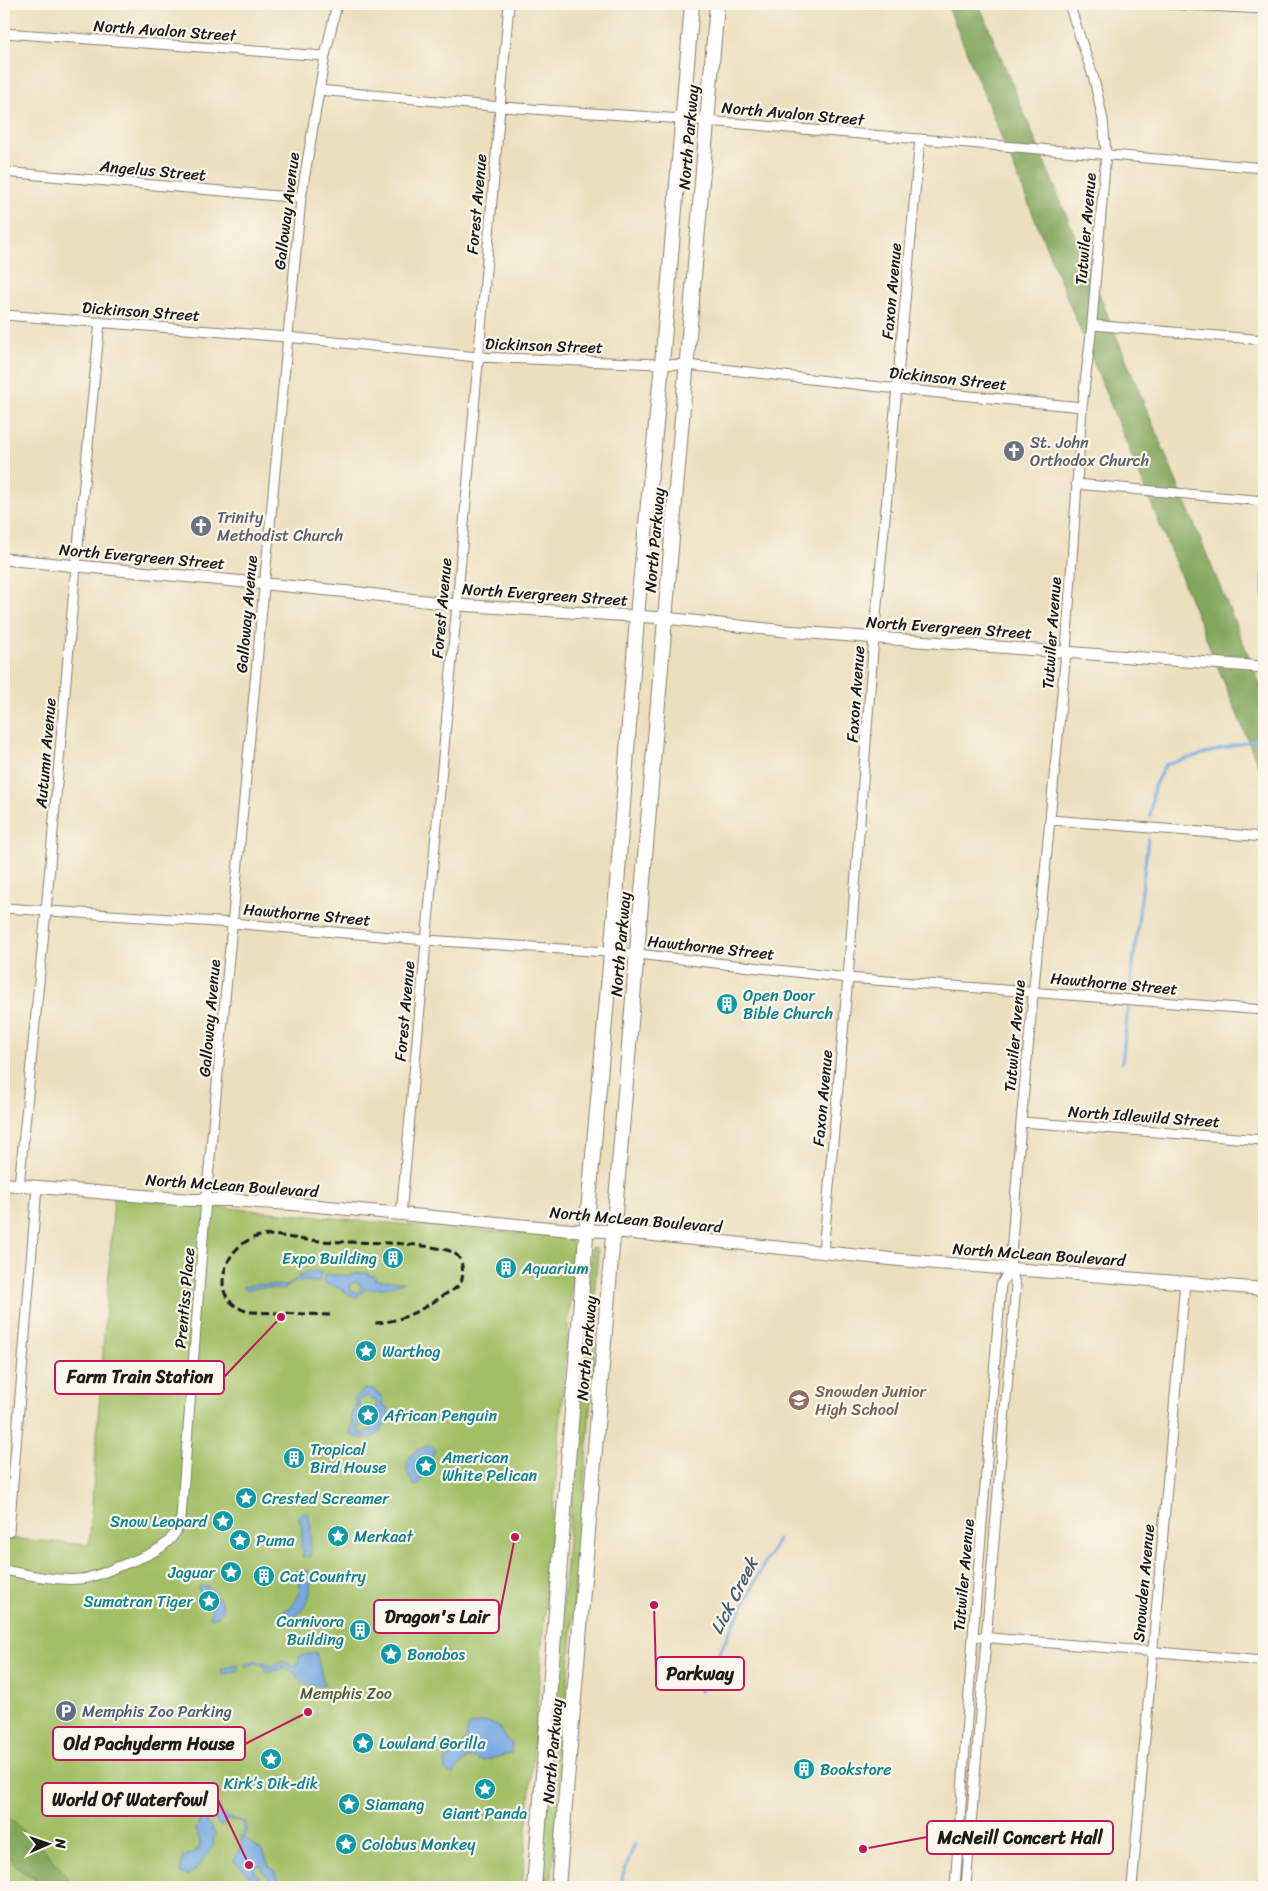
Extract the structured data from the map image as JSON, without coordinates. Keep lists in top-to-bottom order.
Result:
{
  "streets": {
    "main road": ["North Parkway", "North McLean Boulevard"],
    "street": [
      "North Avalon Street",
      "Angelus Street",
      "Forest Avenue",
      "Galloway Avenue",
      "Tutwiler Avenue",
      "Faxon Avenue",
      "Dickinson Street",
      "North Evergreen Street",
      "Autumn Avenue",
      "Hawthorne Street",
      "North Idlewild Street",
      "Prentiss Place",
      "Snowden Avenue"
    ]
  },
  "crossings": [
    ["North Avalon Street", "North Parkway"],
    ["North Avalon Street", "Forest Avenue"],
    ["North Avalon Street", "Galloway Avenue"],
    ["North Avalon Street", "Tutwiler Avenue"],
    ["North Avalon Street", "Faxon Avenue"],
    ["North Parkway", "Dickinson Street"],
    ["North Parkway", "North Evergreen Street"],
    ["North Parkway", "Hawthorne Street"],
    ["North Parkway", "North McLean Boulevard"],
    ["Angelus Street", "Galloway Avenue"],
    ["Forest Avenue", "Dickinson Street"],
    ["Forest Avenue", "North Evergreen Street"],
    ["Forest Avenue", "Hawthorne Street"],
    ["Forest Avenue", "North McLean Boulevard"],
    ["Galloway Avenue", "Dickinson Street"],
    ["Galloway Avenue", "North Evergreen Street"],
    ["Galloway Avenue", "Hawthorne Street"],
    ["Galloway Avenue", "North McLean Boulevard"],
    ["Galloway Avenue", "Prentiss Place"],
    ["Tutwiler Avenue", "Dickinson Street"],
    ["Tutwiler Avenue", "North Evergreen Street"],
    ["Tutwiler Avenue", "Hawthorne Street"],
    ["Tutwiler Avenue", "North Idlewild Street"],
    ["Tutwiler Avenue", "North McLean Boulevard"],
    ["Faxon Avenue", "Dickinson Street"],
    ["Faxon Avenue", "North Evergreen Street"],
    ["Faxon Avenue", "Hawthorne Street"],
    ["Faxon Avenue", "North McLean Boulevard"],
    ["Dickinson Street", "Autumn Avenue"],
    ["North Evergreen Street", "Autumn Avenue"],
    ["Autumn Avenue", "Hawthorne Street"],
    ["Autumn Avenue", "North McLean Boulevard"],
    ["North McLean Boulevard", "Prentiss Place"],
    ["North McLean Boulevard", "Snowden Avenue"]
  ],
  "water": ["Lick Creek"],
  "parks": ["Memphis Zoo"],
  "places": {
    "church": ["St. John Orthodox Church", "Trinity Methodist Church"],
    "building": [
      "Open Door Bible Church",
      "Expo Building",
      "Aquarium",
      "Tropical Bird House",
      "Cat Country",
      "Carnivora Building",
      "Bookstore"
    ],
    "other": [
      "Farm Train Station",
      "Dragon's Lair",
      "Parkway",
      "Old Pachyderm House",
      "McNeill Concert Hall",
      "World Of Waterfowl"
    ],
    "place": [
      "Warthog",
      "African Penguin",
      "American White Pelican",
      "Crested Screamer",
      "Snow Leopard",
      "Merkaat",
      "Puma",
      "Jaguar",
      "Sumatran Tiger",
      "Bonobos",
      "Lowland Gorilla",
      "Kirk’s Dik-dik",
      "Giant Panda",
      "Siamang",
      "Colobus Monkey"
    ],
    "school or university": ["Snowden Junior High School"],
    "parking": ["Memphis Zoo Parking"]
  },
  "north": "right"
}
